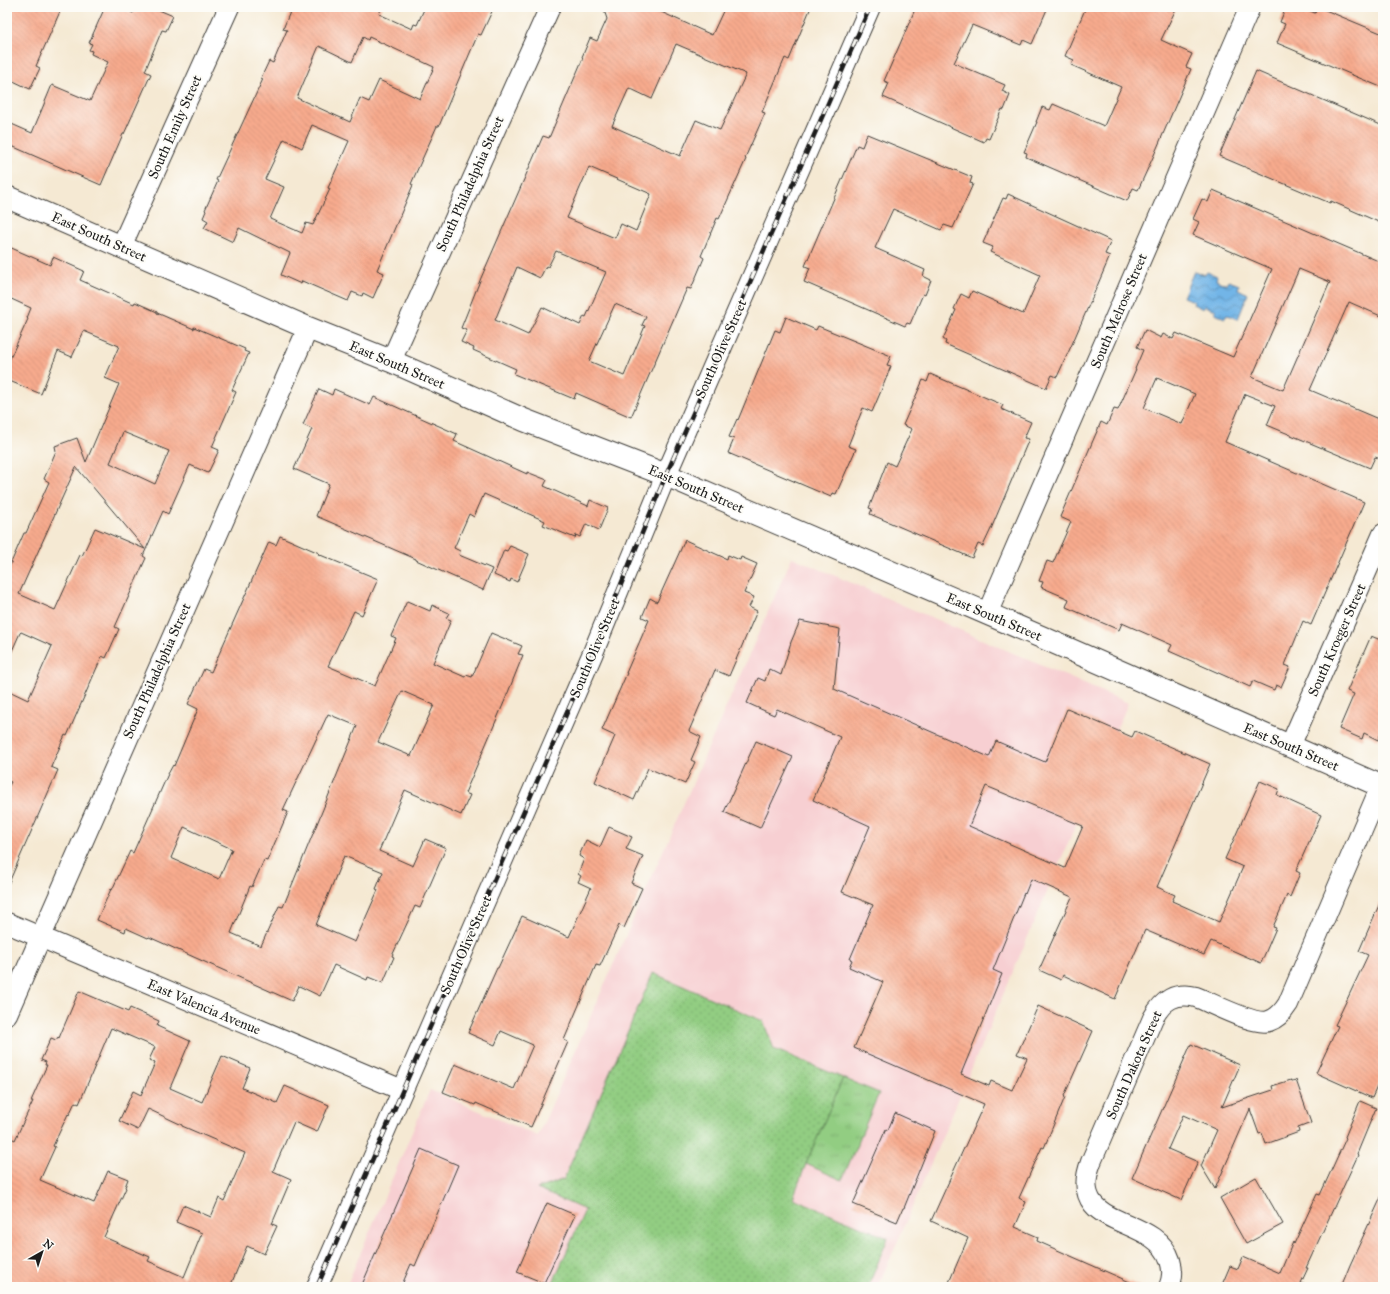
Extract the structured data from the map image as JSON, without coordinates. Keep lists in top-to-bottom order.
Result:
{
  "streets": {
    "street": [
      "South Emily Street",
      "South Philadelphia Street",
      "East South Street",
      "South Melrose Street",
      "South Olive Street",
      "South Kroeger Street",
      "East Valencia Avenue",
      "South Dakota Street"
    ]
  },
  "crossings": [
    ["South Emily Street", "East South Street"],
    ["South Philadelphia Street", "East South Street"],
    ["South Philadelphia Street", "East Valencia Avenue"],
    ["East South Street", "South Melrose Street"],
    ["East South Street", "South Olive Street"],
    ["East South Street", "South Kroeger Street"],
    ["East South Street", "South Dakota Street"],
    ["South Olive Street", "East Valencia Avenue"]
  ],
  "north": "top right"
}
